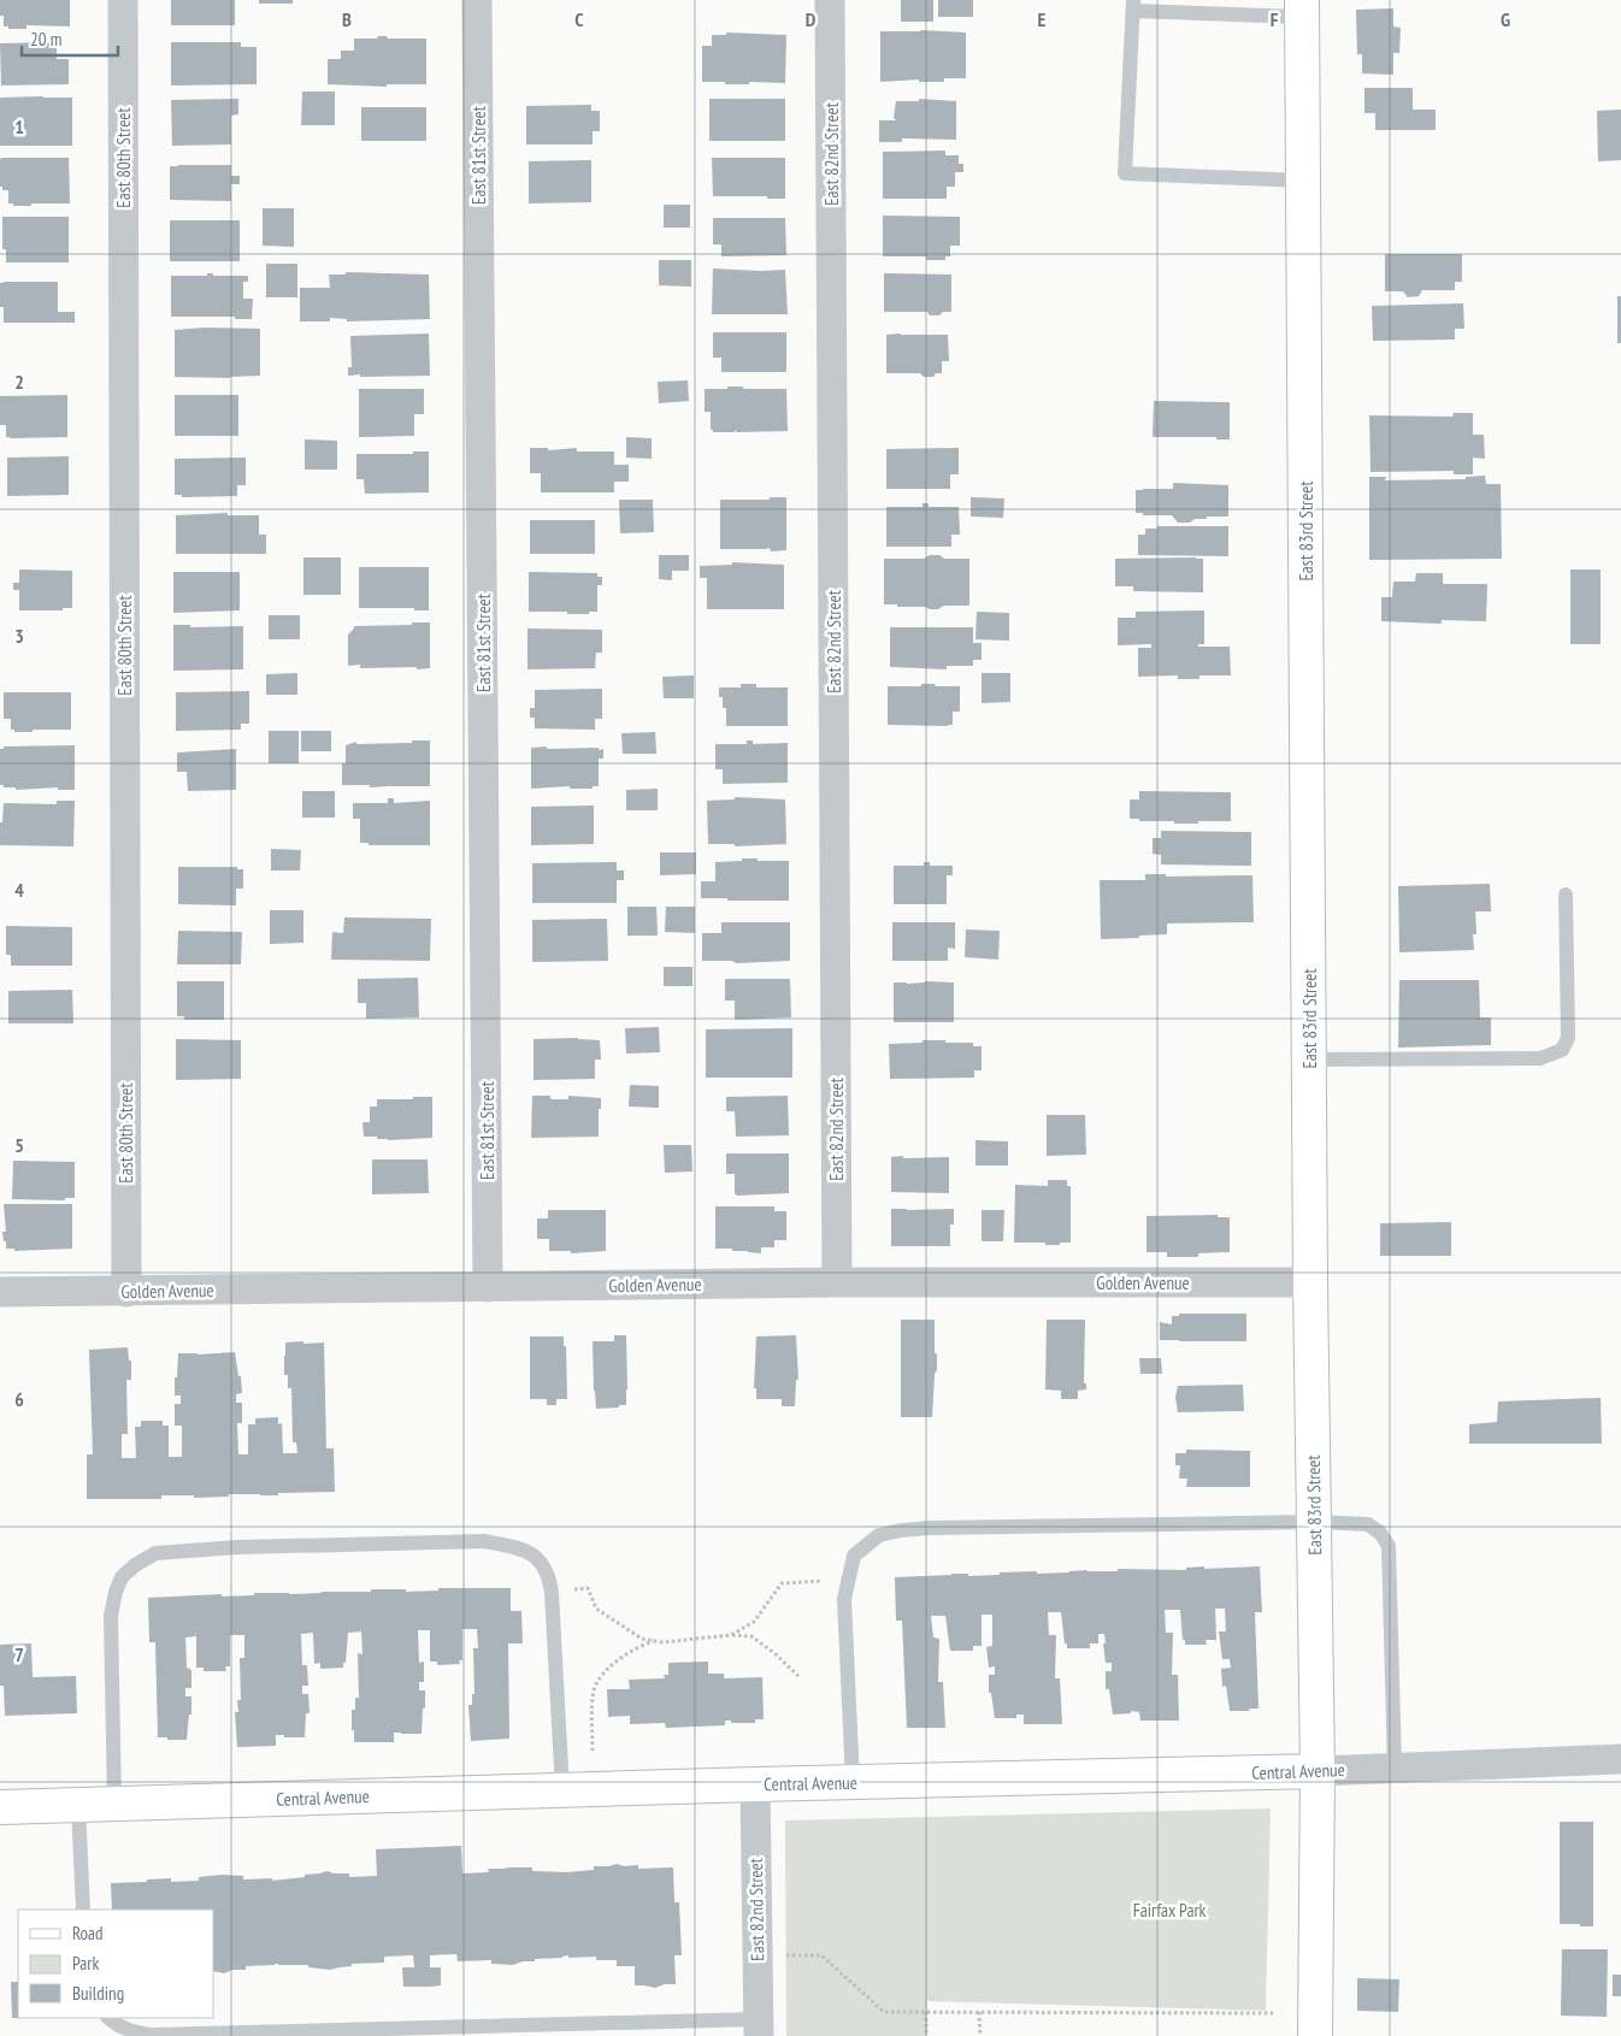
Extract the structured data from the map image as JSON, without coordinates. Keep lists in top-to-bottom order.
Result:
{
  "streets": {
    "street": [
      "East 82nd Street",
      "East 81st Street",
      "East 80th Street",
      "East 83rd Street",
      "Golden Avenue",
      "Central Avenue"
    ]
  },
  "crossings": [
    ["East 82nd Street", "Golden Avenue"],
    ["East 82nd Street", "Central Avenue"],
    ["East 81st Street", "Golden Avenue"],
    ["East 80th Street", "Golden Avenue"],
    ["East 83rd Street", "Golden Avenue"],
    ["East 83rd Street", "Central Avenue"]
  ],
  "parks": ["Fairfax Park"],
  "legend": ["Road", "Park", "Building"],
  "scale_bar": "20 m",
  "grid": {
    "columns": [
      "B",
      "C",
      "D",
      "E",
      "F",
      "G"
    ],
    "rows": [
      "1",
      "2",
      "3",
      "4",
      "5",
      "6",
      "7"
    ]
  }
}
